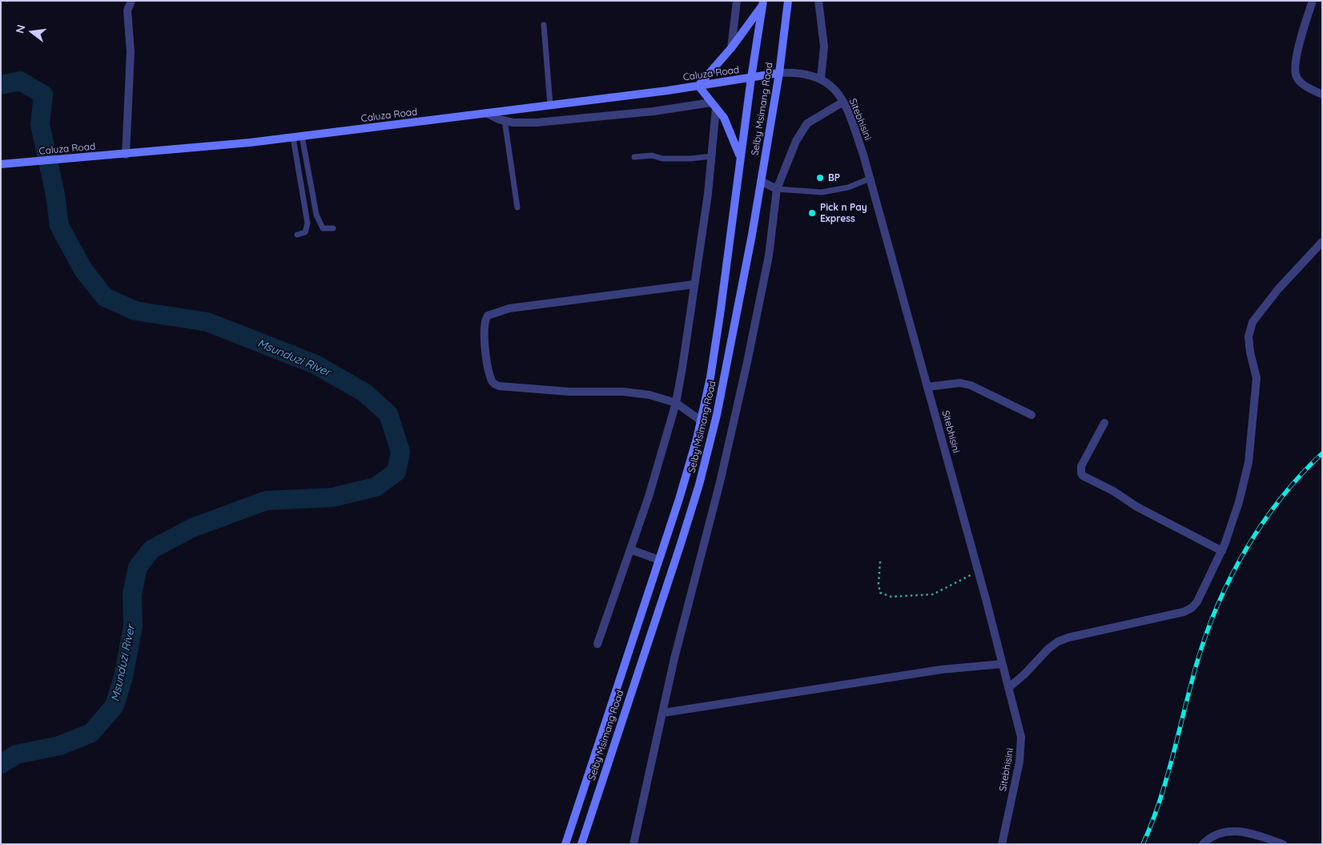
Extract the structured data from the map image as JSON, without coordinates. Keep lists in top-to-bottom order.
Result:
{
  "streets": {
    "main road": ["Caluza Road", "Selby Msimang Road"],
    "street": ["Sitebhisini"]
  },
  "crossings": [
    ["Caluza Road", "Selby Msimang Road"],
    ["Caluza Road", "Sitebhisini"],
    ["Selby Msimang Road", "Sitebhisini"]
  ],
  "water": ["Msunduzi River"],
  "places": ["BP", "Pick n Pay Express"],
  "north": "left"
}
